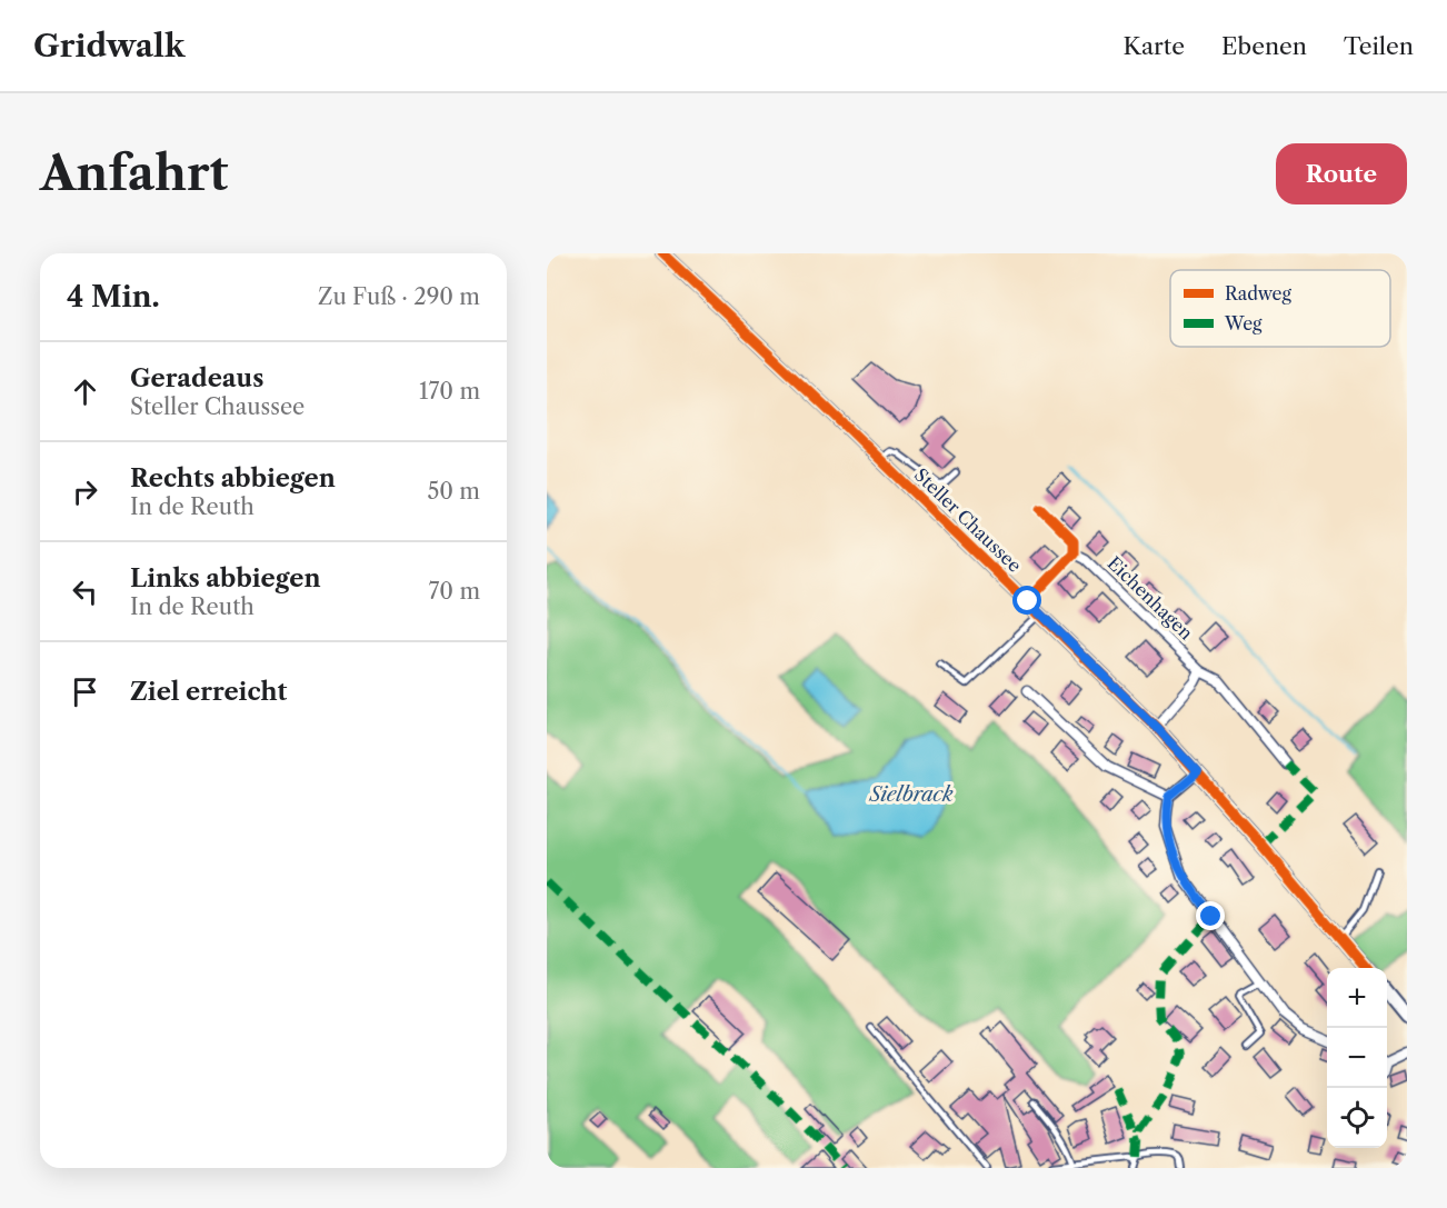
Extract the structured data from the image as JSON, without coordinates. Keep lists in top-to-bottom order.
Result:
{
  "streets": {
    "street": ["Steller Chaussee", "Eichenhagen"]
  },
  "water": ["Sielbrack"],
  "legend": ["Radweg", "Weg"],
  "page": {
    "header": "Gridwalk",
    "nav": ["Karte", "Ebenen", "Teilen"],
    "buttons": "Route",
    "title": "Anfahrt",
    "heading": ["4 Min.", "Zu Fuß · 290 m"],
    "list": [
      ["Geradeaus", "Steller Chaussee", "170 m"],
      ["Rechts abbiegen", "In de Reuth", "50 m"],
      ["Links abbiegen", "In de Reuth", "70 m"],
      "Ziel erreicht"
    ],
    "map_buttons": ["+", "−"]
  }
}
